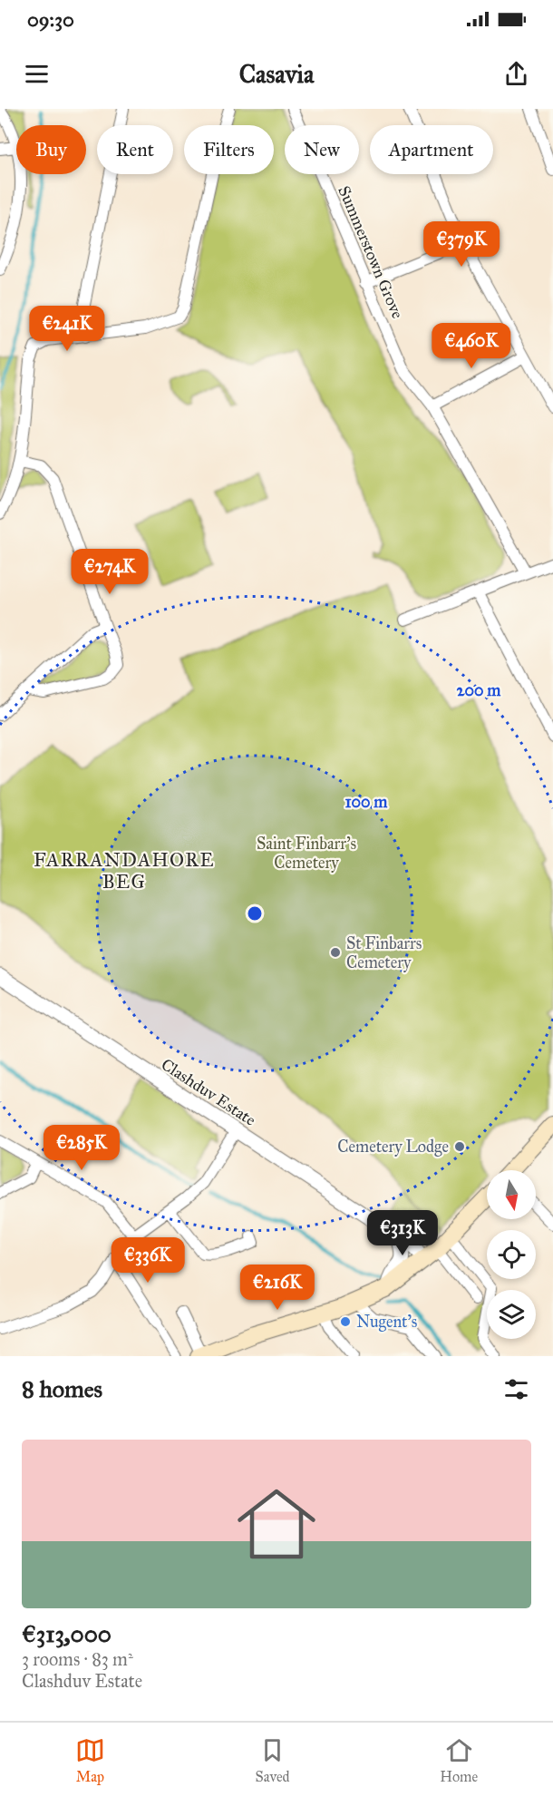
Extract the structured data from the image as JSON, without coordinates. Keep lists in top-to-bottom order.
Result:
{
  "streets": {
    "street": ["Summerstown Grove", "Clashduv Estate"]
  },
  "districts": ["FARRANDAHORE BEG"],
  "parks": ["Saint Finbarr's Cemetery"],
  "places": ["St Finbarrs Cemetery", "Cemetery Lodge", "Nugent's"],
  "north": "bottom",
  "page": {
    "status": "09:30",
    "header": "Casavia",
    "chip": [
      "Buy",
      "Rent",
      "Filters",
      "New",
      "Apartment"
    ],
    "price": [
      "€379K",
      "€241K",
      "€460K",
      "€274K",
      "€285K",
      "€313K",
      "€336K",
      "€216K"
    ],
    "heading": "8 homes",
    "list": [
      {
        "name": "€313,000",
        "note": "3 rooms · 83 m² · Clashduv Estate"
      }
    ],
    "tabs": ["Map", "Saved", "Home"]
  },
  "rings": ["200 m", "100 m"]
}
